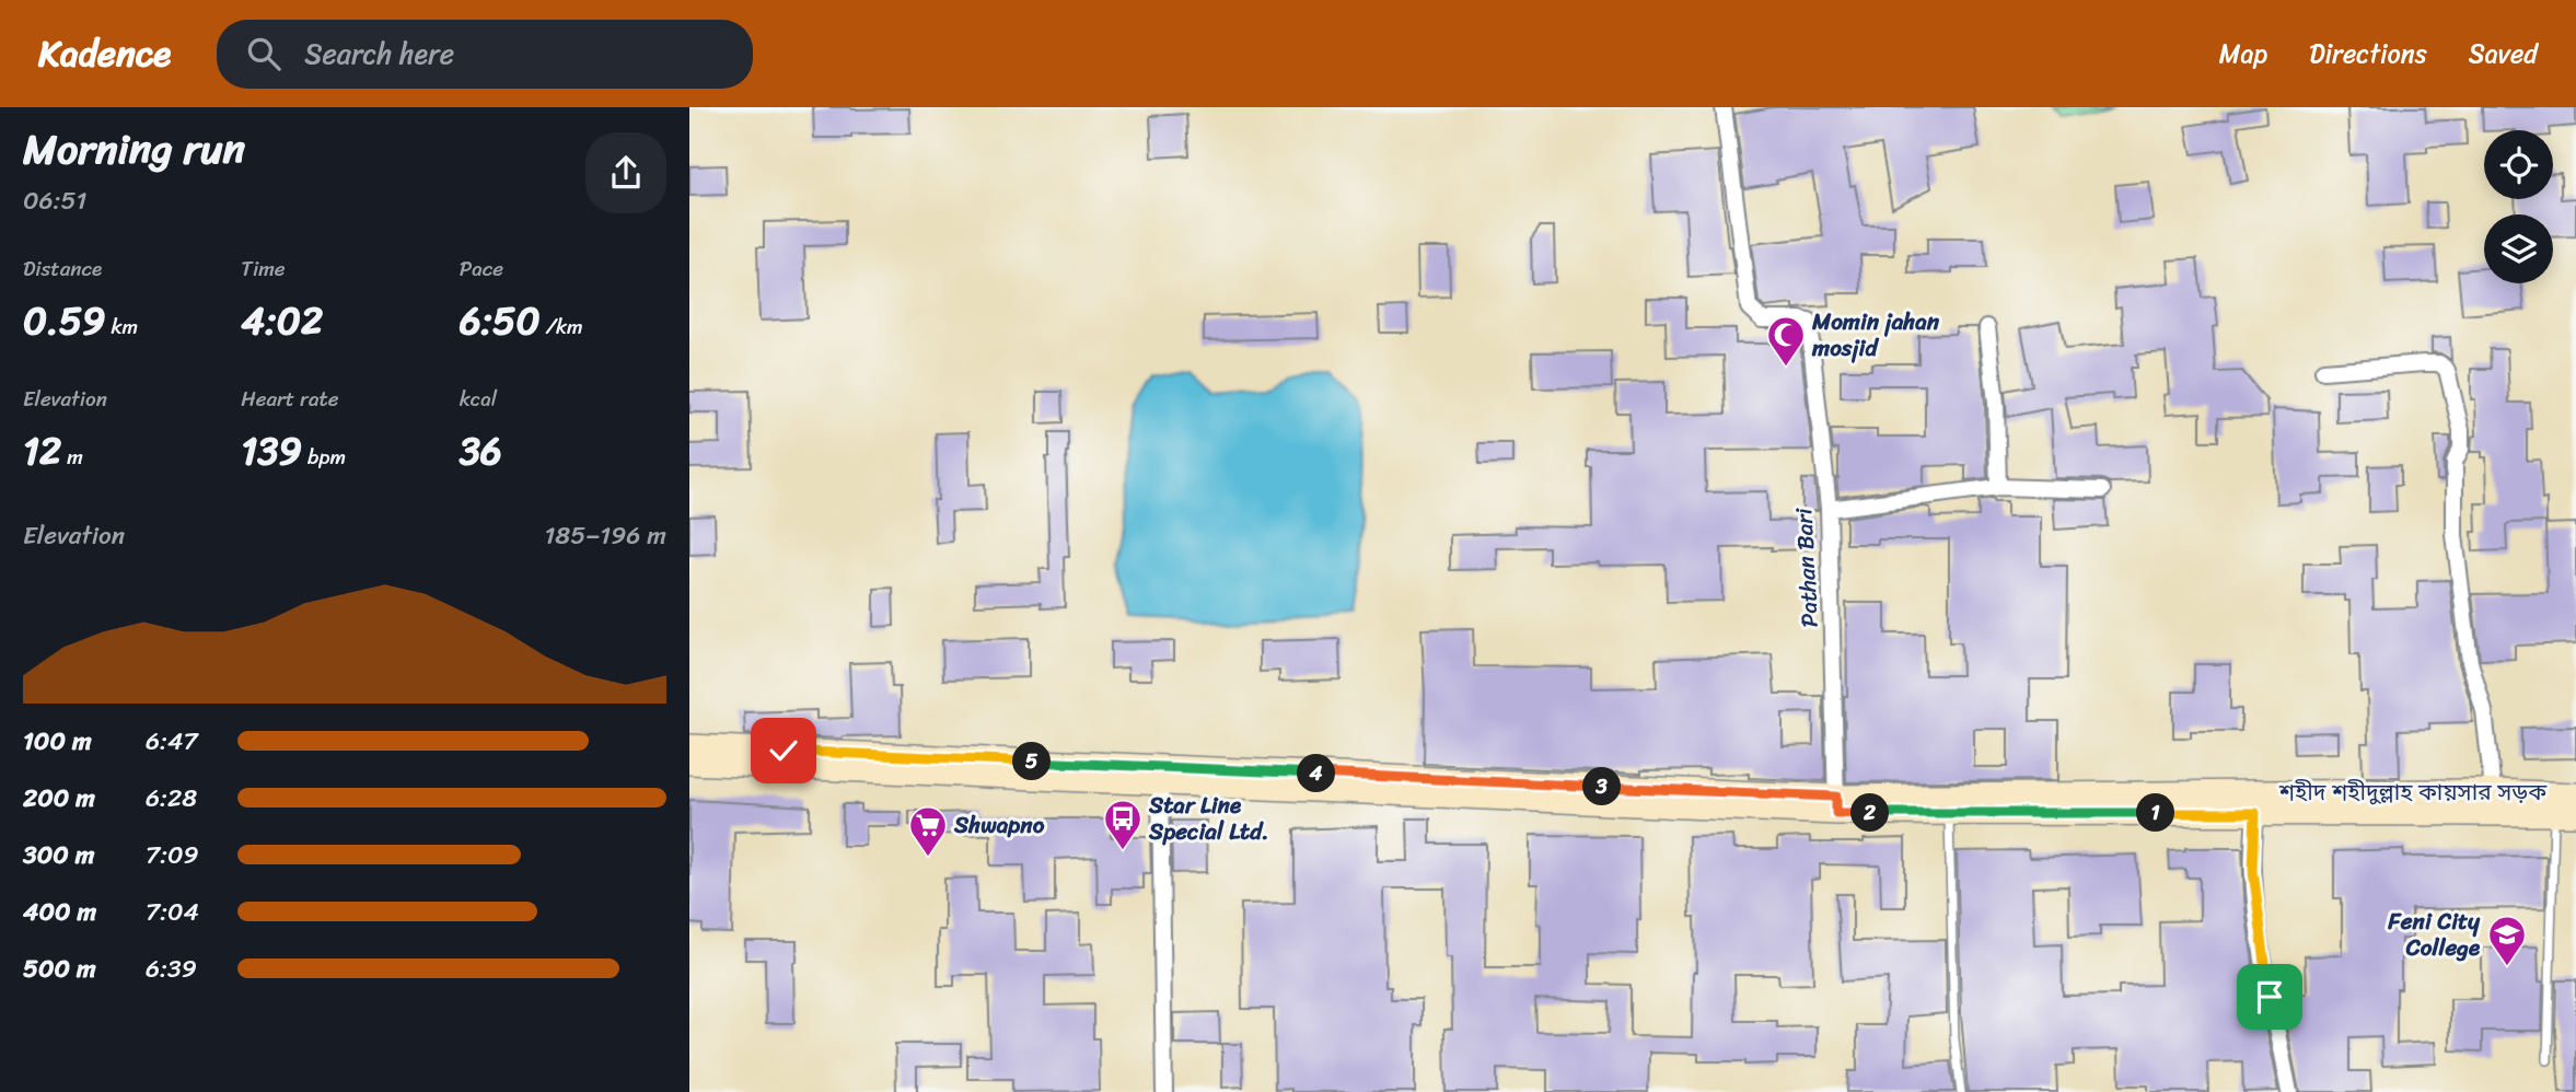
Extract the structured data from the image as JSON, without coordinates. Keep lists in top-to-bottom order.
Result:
{
  "streets": {
    "main road": ["শহীদ শহীদুল্লাহ কায়সার সড়ক"],
    "street": ["Pathan Bari"]
  },
  "crossings": [
    ["Pathan Bari", "শহীদ শহীদুল্লাহ কায়সার সড়ক"]
  ],
  "places": {
    "mosque": ["Momin jahan mosjid"],
    "bus stop": ["Star Line Special Ltd."],
    "supermarket": ["Shwapno"],
    "school or university": ["Feni City College"]
  },
  "page": {
    "header": "Kadence",
    "search": "Search here",
    "nav": ["Map", "Directions", "Saved"],
    "heading": ["Morning run", "06:51"],
    "stats": [
      ["Distance", "0.59 km"],
      ["Time", "4:02"],
      ["Pace", "6:50 /km"],
      ["Elevation", "12 m"],
      ["Heart rate", "139 bpm"],
      ["kcal", "36"]
    ],
    "chart": ["Elevation", "185–196 m"],
    "list": [
      {
        "name": "100 m",
        "note": "6:47"
      },
      {
        "name": "200 m",
        "note": "6:28"
      },
      {
        "name": "300 m",
        "note": "7:09"
      },
      {
        "name": "400 m",
        "note": "7:04"
      },
      {
        "name": "500 m",
        "note": "6:39"
      }
    ],
    "pins": [
      "5",
      "4",
      "3",
      "1",
      "2"
    ]
  }
}
